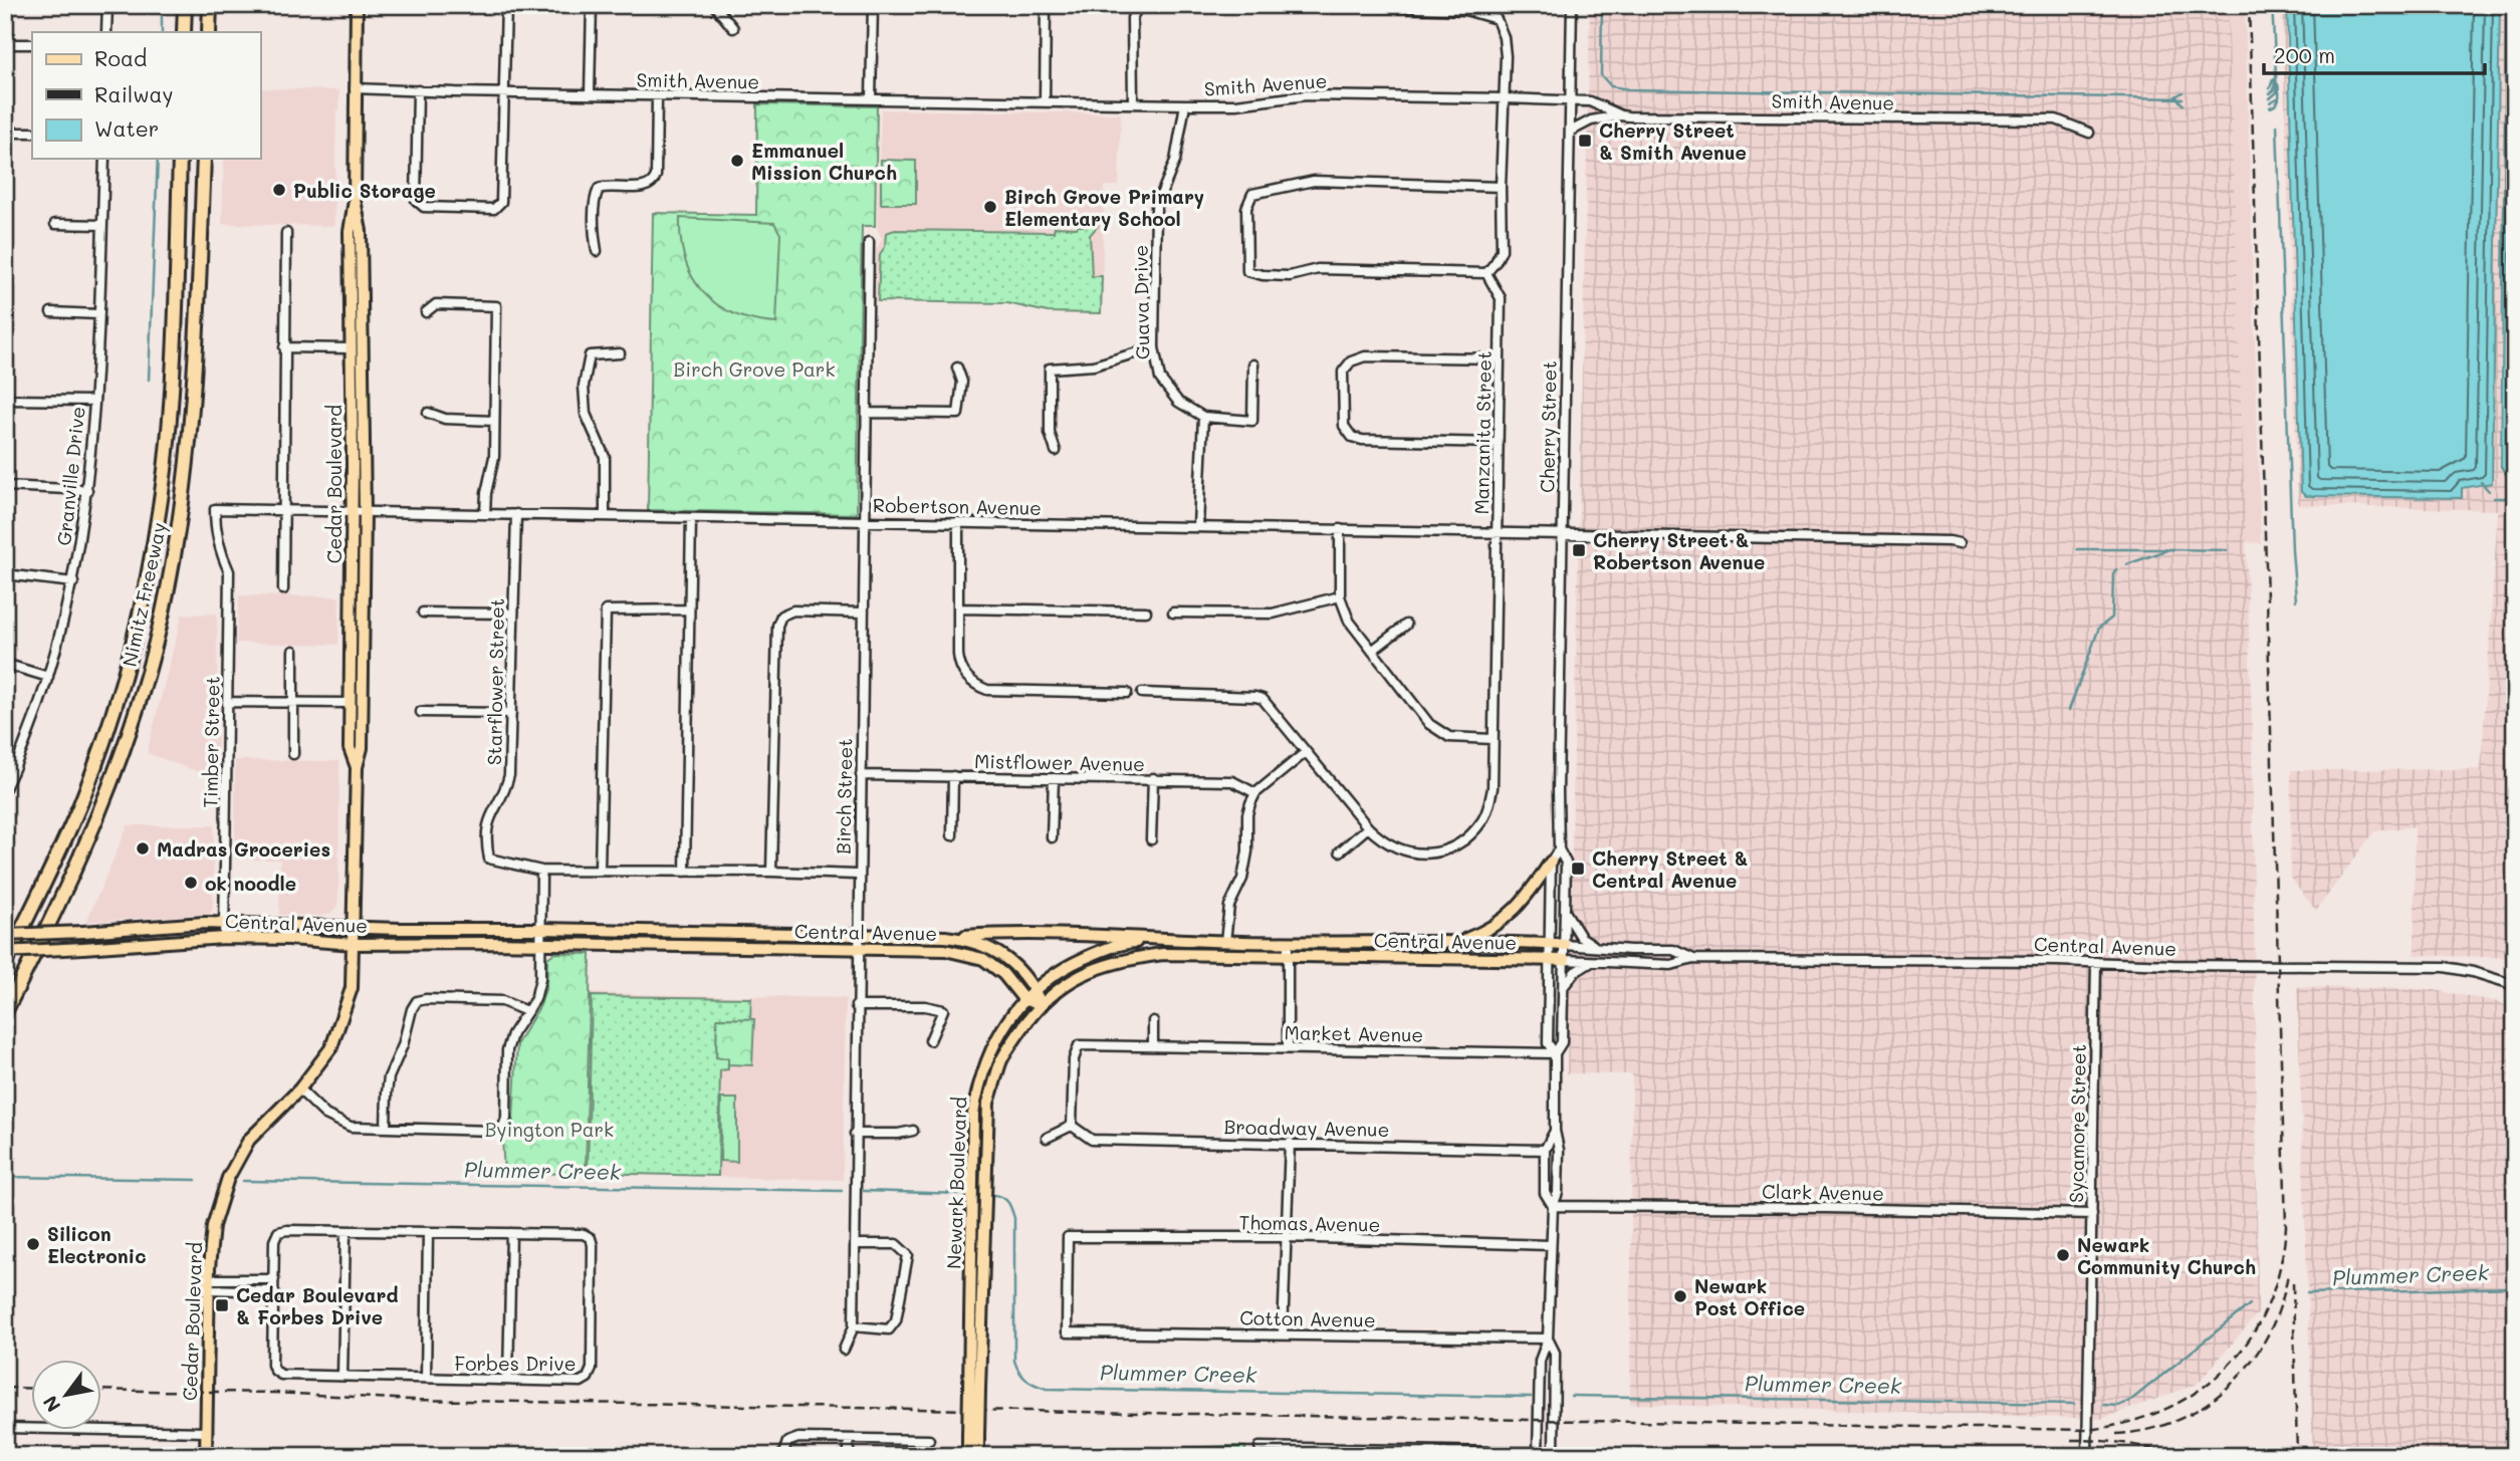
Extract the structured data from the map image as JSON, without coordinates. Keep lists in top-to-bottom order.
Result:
{
  "streets": {
    "highway": ["Nimitz Freeway"],
    "main road": ["Cedar Boulevard", "Central Avenue", "Newark Boulevard"],
    "street": [
      "Smith Avenue",
      "Guava Drive",
      "Cherry Street",
      "Manzanita Street",
      "Granville Drive",
      "Robertson Avenue",
      "Starflower Street",
      "Timber Street",
      "Mistflower Avenue",
      "Birch Street",
      "Market Avenue",
      "Sycamore Street",
      "Broadway Avenue",
      "Clark Avenue",
      "Thomas Avenue",
      "Cotton Avenue",
      "Forbes Drive"
    ]
  },
  "crossings": [
    ["Smith Avenue", "Guava Drive"],
    ["Smith Avenue", "Cherry Street"],
    ["Smith Avenue", "Cedar Boulevard"],
    ["Cherry Street", "Robertson Avenue"],
    ["Cherry Street", "Central Avenue"],
    ["Cherry Street", "Market Avenue"],
    ["Cherry Street", "Broadway Avenue"],
    ["Cherry Street", "Clark Avenue"],
    ["Cherry Street", "Thomas Avenue"],
    ["Cherry Street", "Cotton Avenue"],
    ["Manzanita Street", "Robertson Avenue"],
    ["Cedar Boulevard", "Robertson Avenue"],
    ["Cedar Boulevard", "Central Avenue"],
    ["Robertson Avenue", "Starflower Street"],
    ["Robertson Avenue", "Timber Street"],
    ["Robertson Avenue", "Birch Street"],
    ["Timber Street", "Central Avenue"],
    ["Mistflower Avenue", "Birch Street"],
    ["Birch Street", "Central Avenue"],
    ["Central Avenue", "Sycamore Street"],
    ["Central Avenue", "Newark Boulevard"],
    ["Market Avenue", "Broadway Avenue"],
    ["Sycamore Street", "Clark Avenue"],
    ["Thomas Avenue", "Cotton Avenue"]
  ],
  "water": ["Plummer Creek"],
  "parks": ["Birch Grove Park", "Byington Park"],
  "places": {
    "transit": [
      "Cherry Street & Smith Avenue",
      "Cherry Street & Robertson Avenue",
      "Cherry Street & Central Avenue",
      "Cedar Boulevard & Forbes Drive"
    ],
    "other": [
      "Emmanuel Mission Church",
      "Public Storage",
      "Birch Grove Primary Elementary School",
      "Madras Groceries",
      "ok noodle",
      "Silicon Electronic",
      "Newark Community Church",
      "Newark Post Office"
    ]
  },
  "legend": ["Road", "Railway", "Water"],
  "scale_bar": "200 m",
  "north": "bottom left"
}
